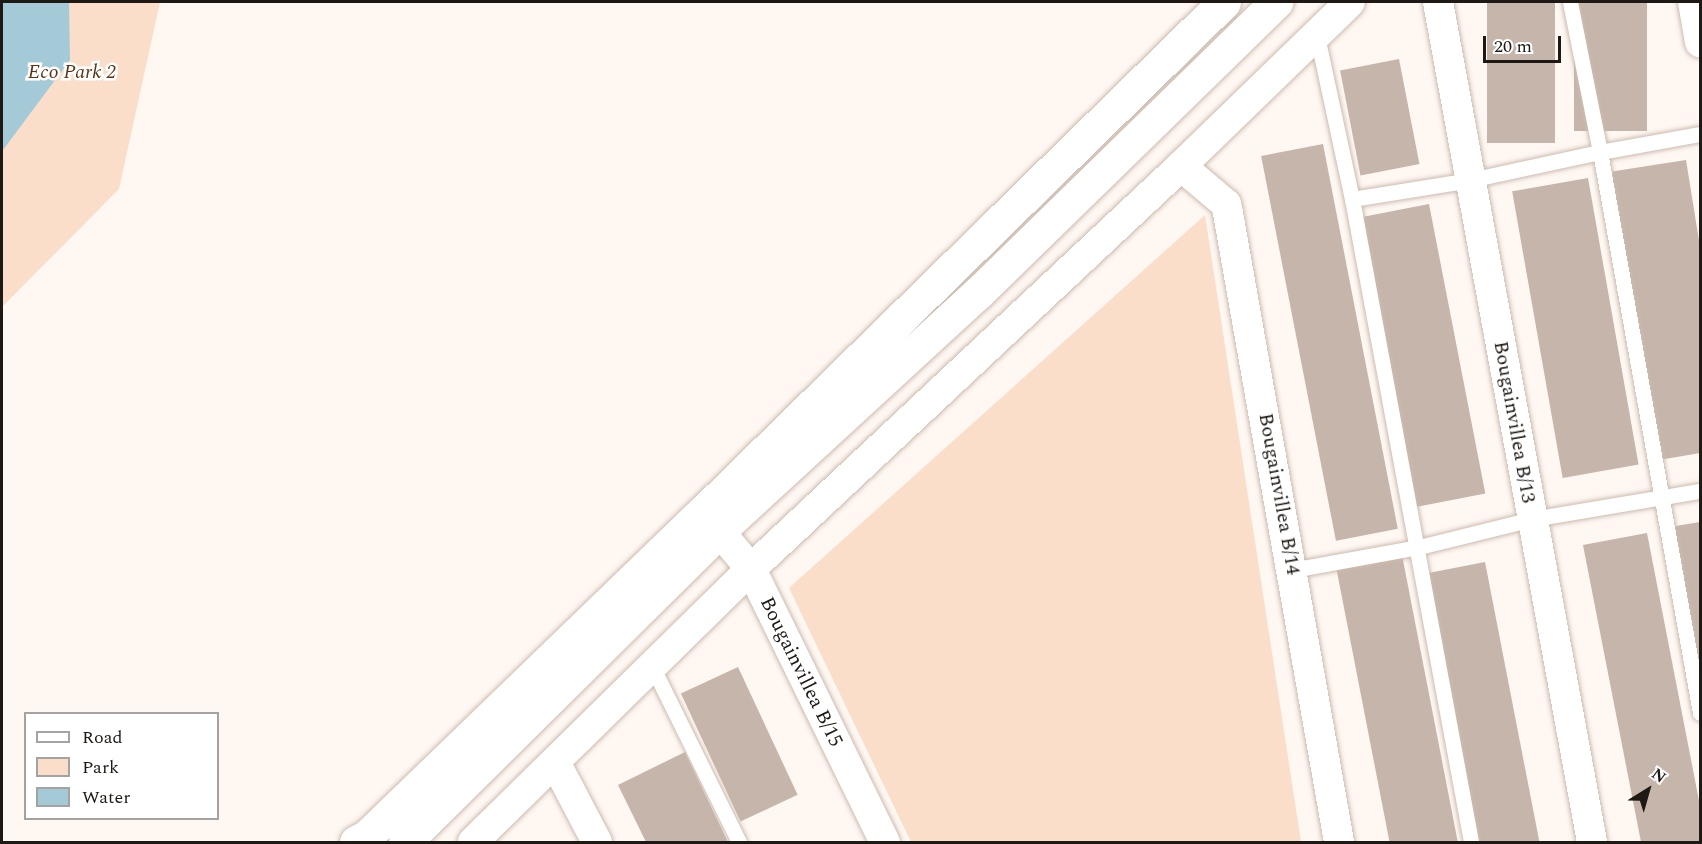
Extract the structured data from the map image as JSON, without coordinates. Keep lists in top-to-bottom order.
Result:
{
  "streets": {
    "street": ["Bougainvillea B/13", "Bougainvillea B/14", "Bougainvillea B/15"]
  },
  "parks": ["Eco Park 2"],
  "legend": ["Road", "Park", "Water"],
  "scale_bar": "20 m",
  "north": "top right"
}
